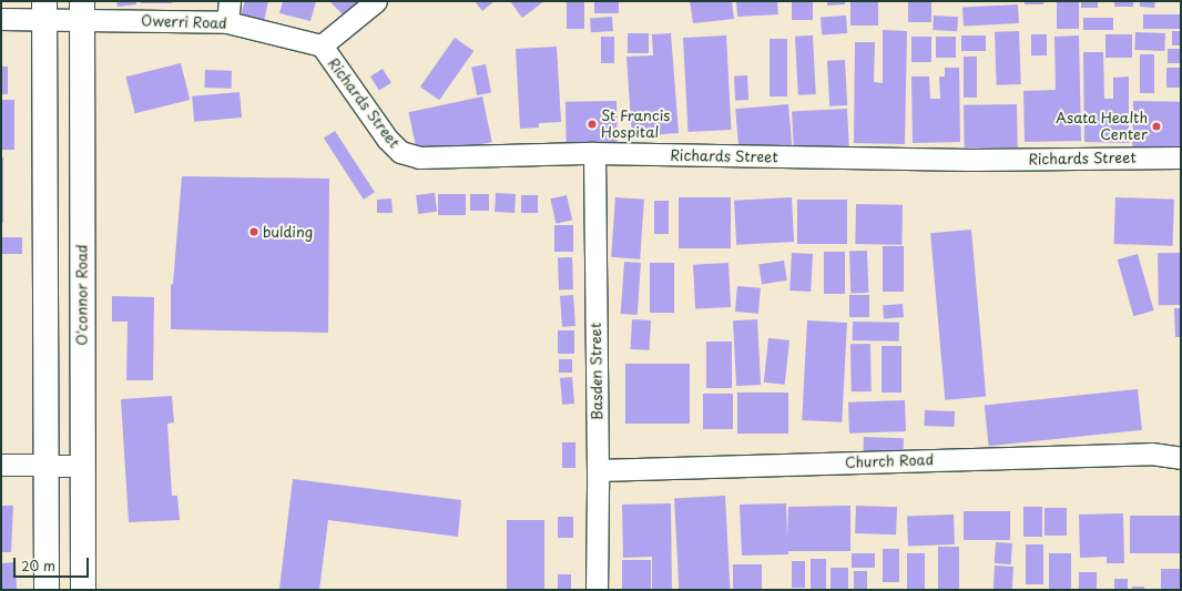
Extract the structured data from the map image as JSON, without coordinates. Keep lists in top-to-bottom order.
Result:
{
  "streets": {
    "main road": ["O'connor Road"],
    "street": [
      "Owerri Road",
      "Richards Street",
      "Basden Street",
      "Church Road"
    ]
  },
  "crossings": [
    ["Owerri Road", "Richards Street"],
    ["Owerri Road", "O'connor Road"],
    ["Richards Street", "Basden Street"],
    ["Basden Street", "Church Road"]
  ],
  "places": ["St Francis Hospital", "Asata Health Center", "bulding"],
  "scale_bar": "20 m"
}
